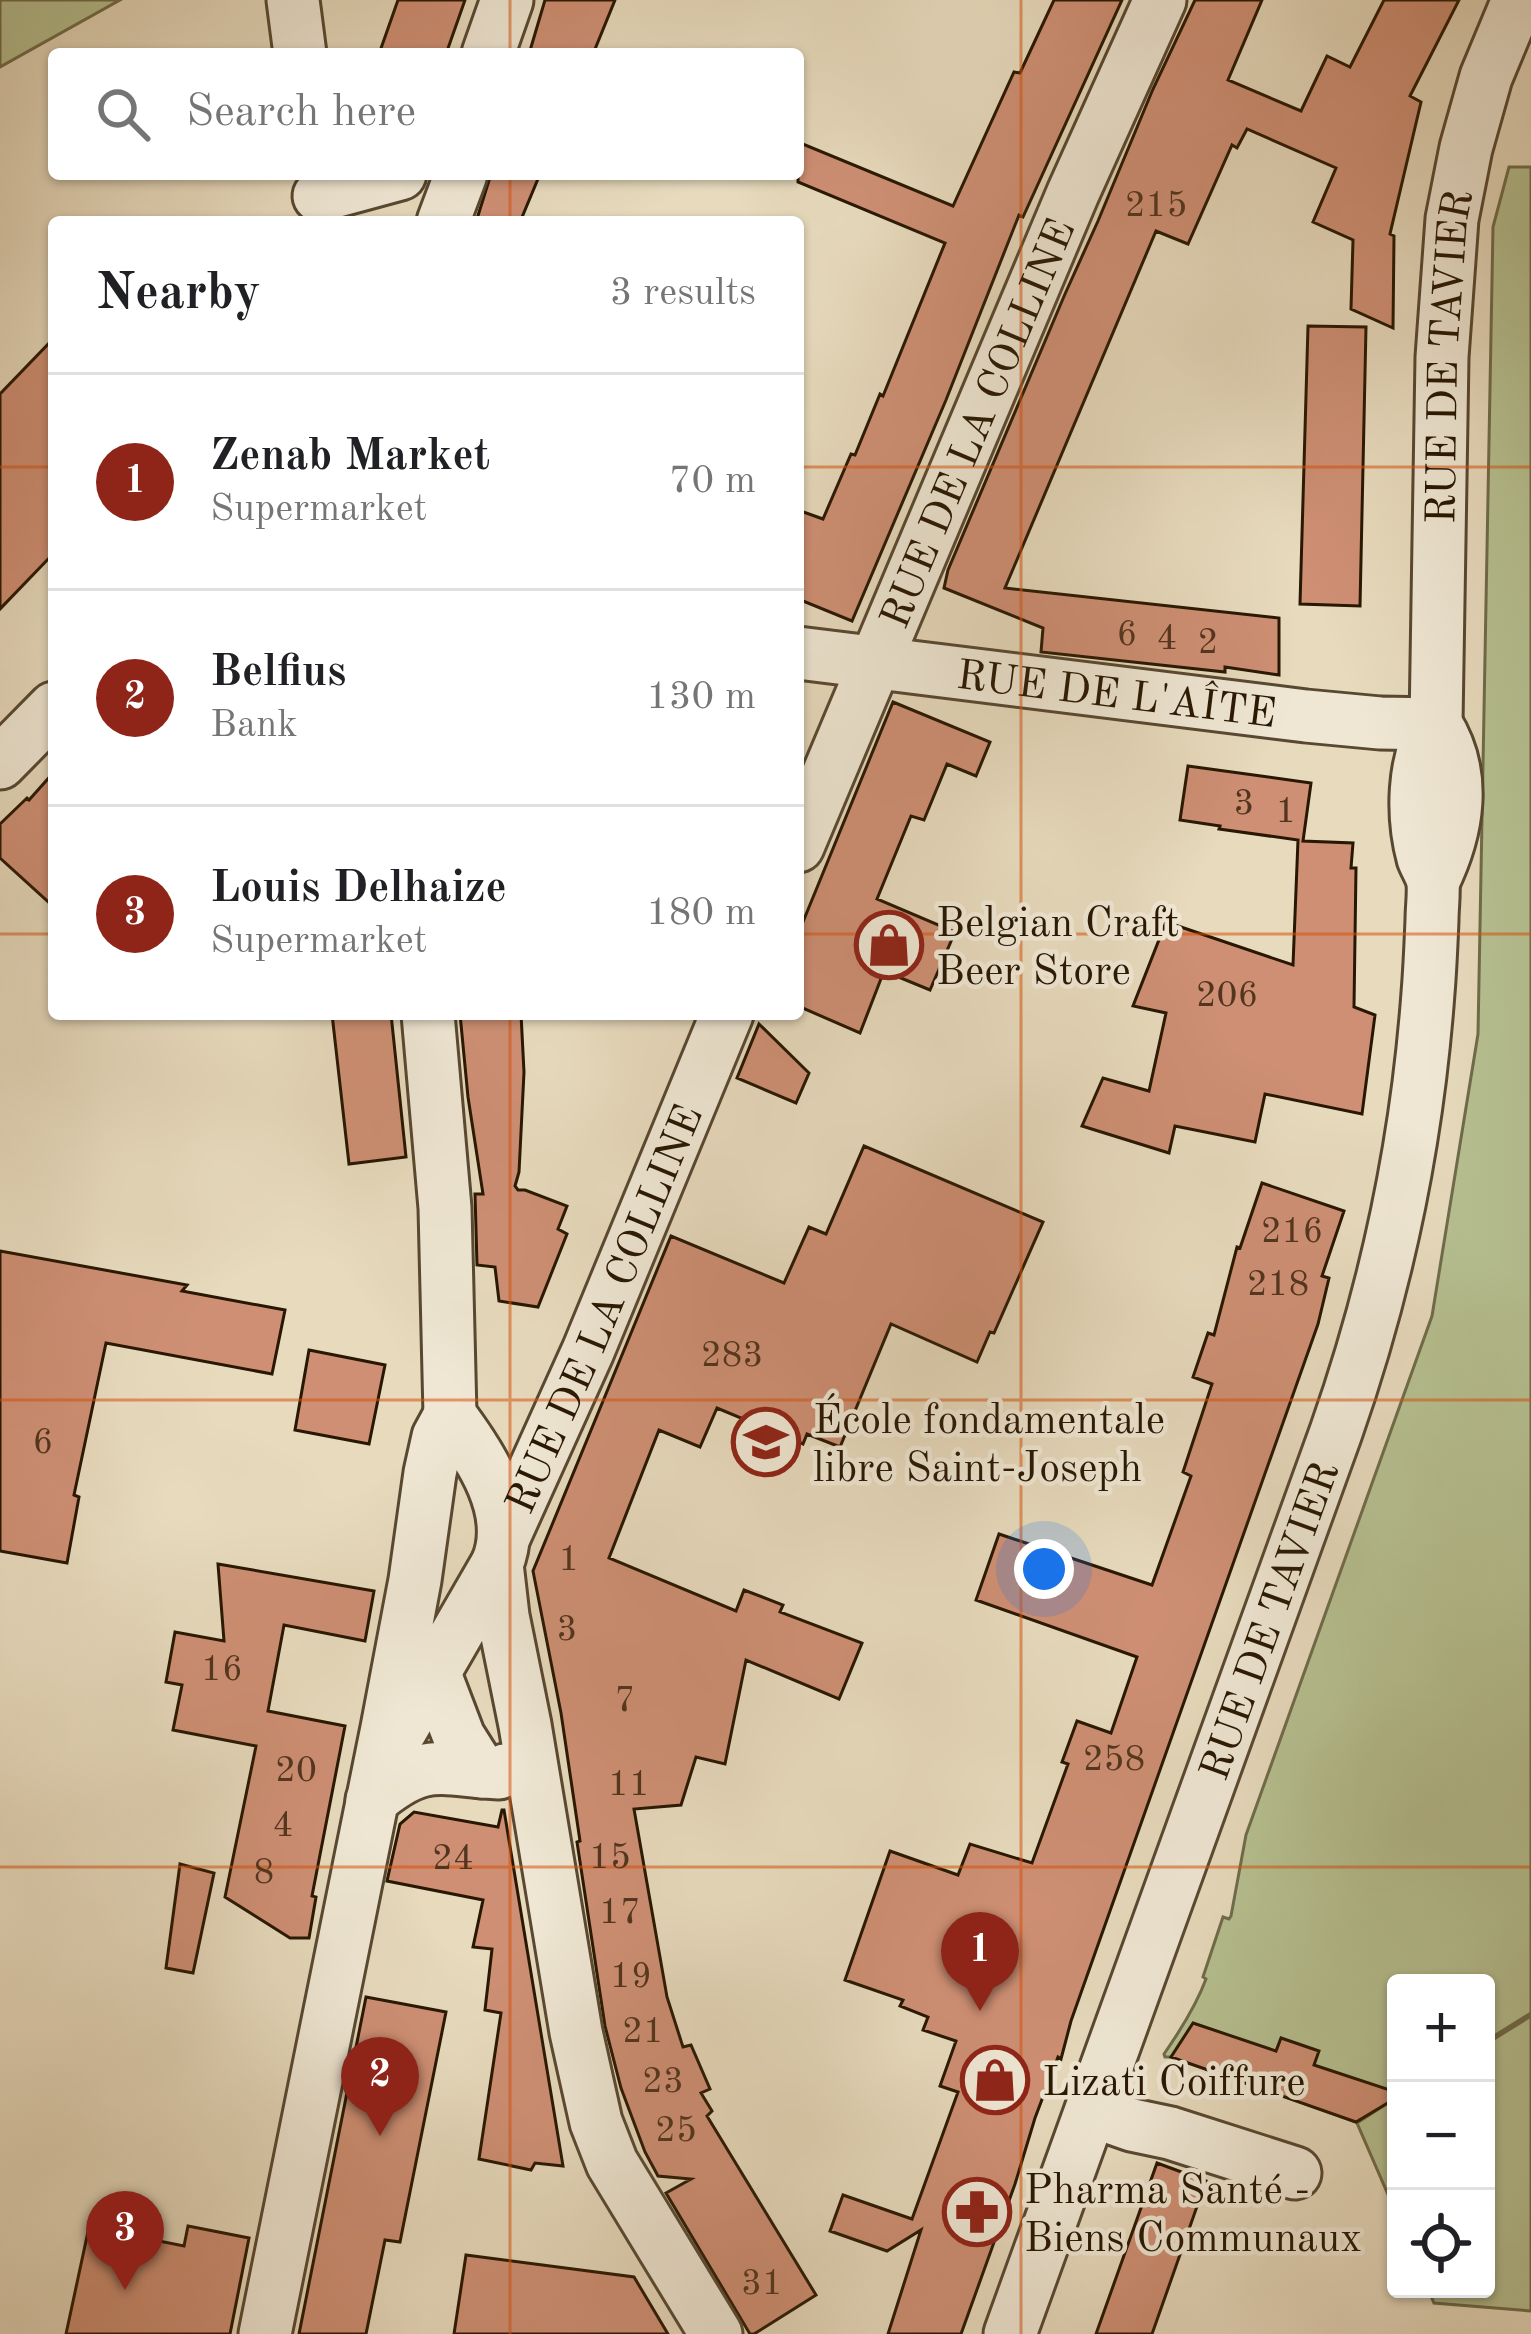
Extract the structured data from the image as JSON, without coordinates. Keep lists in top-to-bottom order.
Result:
{
  "streets": {
    "street": ["RUE DE TAVIER", "RUE DE LA COLLINE", "RUE DE L'AÎTE"]
  },
  "crossings": [
    ["RUE DE TAVIER", "RUE DE L'AÎTE"],
    ["RUE DE LA COLLINE", "RUE DE L'AÎTE"]
  ],
  "places": {
    "shop": ["Belgian Craft Beer Store", "Lizati Coiffure"],
    "school or university": ["École fondamentale libre Saint-Joseph"],
    "pharmacy": ["Pharma Santé - Biens Communaux"]
  },
  "house_numbers": [
    "215",
    "6",
    "4",
    "2",
    "3",
    "1",
    "206",
    "216",
    "218",
    "283",
    "6",
    "1",
    "3",
    "16",
    "7",
    "258",
    "20",
    "11",
    "4",
    "15",
    "24",
    "8",
    "17",
    "19",
    "21",
    "23",
    "25",
    "31"
  ],
  "page": {
    "search": "Search here",
    "heading": ["Nearby", "3 results"],
    "list": [
      {
        "mark": "1",
        "name": "Zenab Market",
        "note": "Supermarket",
        "value": "70 m"
      },
      {
        "mark": "2",
        "name": "Belfius",
        "note": "Bank",
        "value": "130 m"
      },
      {
        "mark": "3",
        "name": "Louis Delhaize",
        "note": "Supermarket",
        "value": "180 m"
      }
    ],
    "pins": ["1", "2", "3"],
    "map_buttons": ["+", "−"]
  }
}
